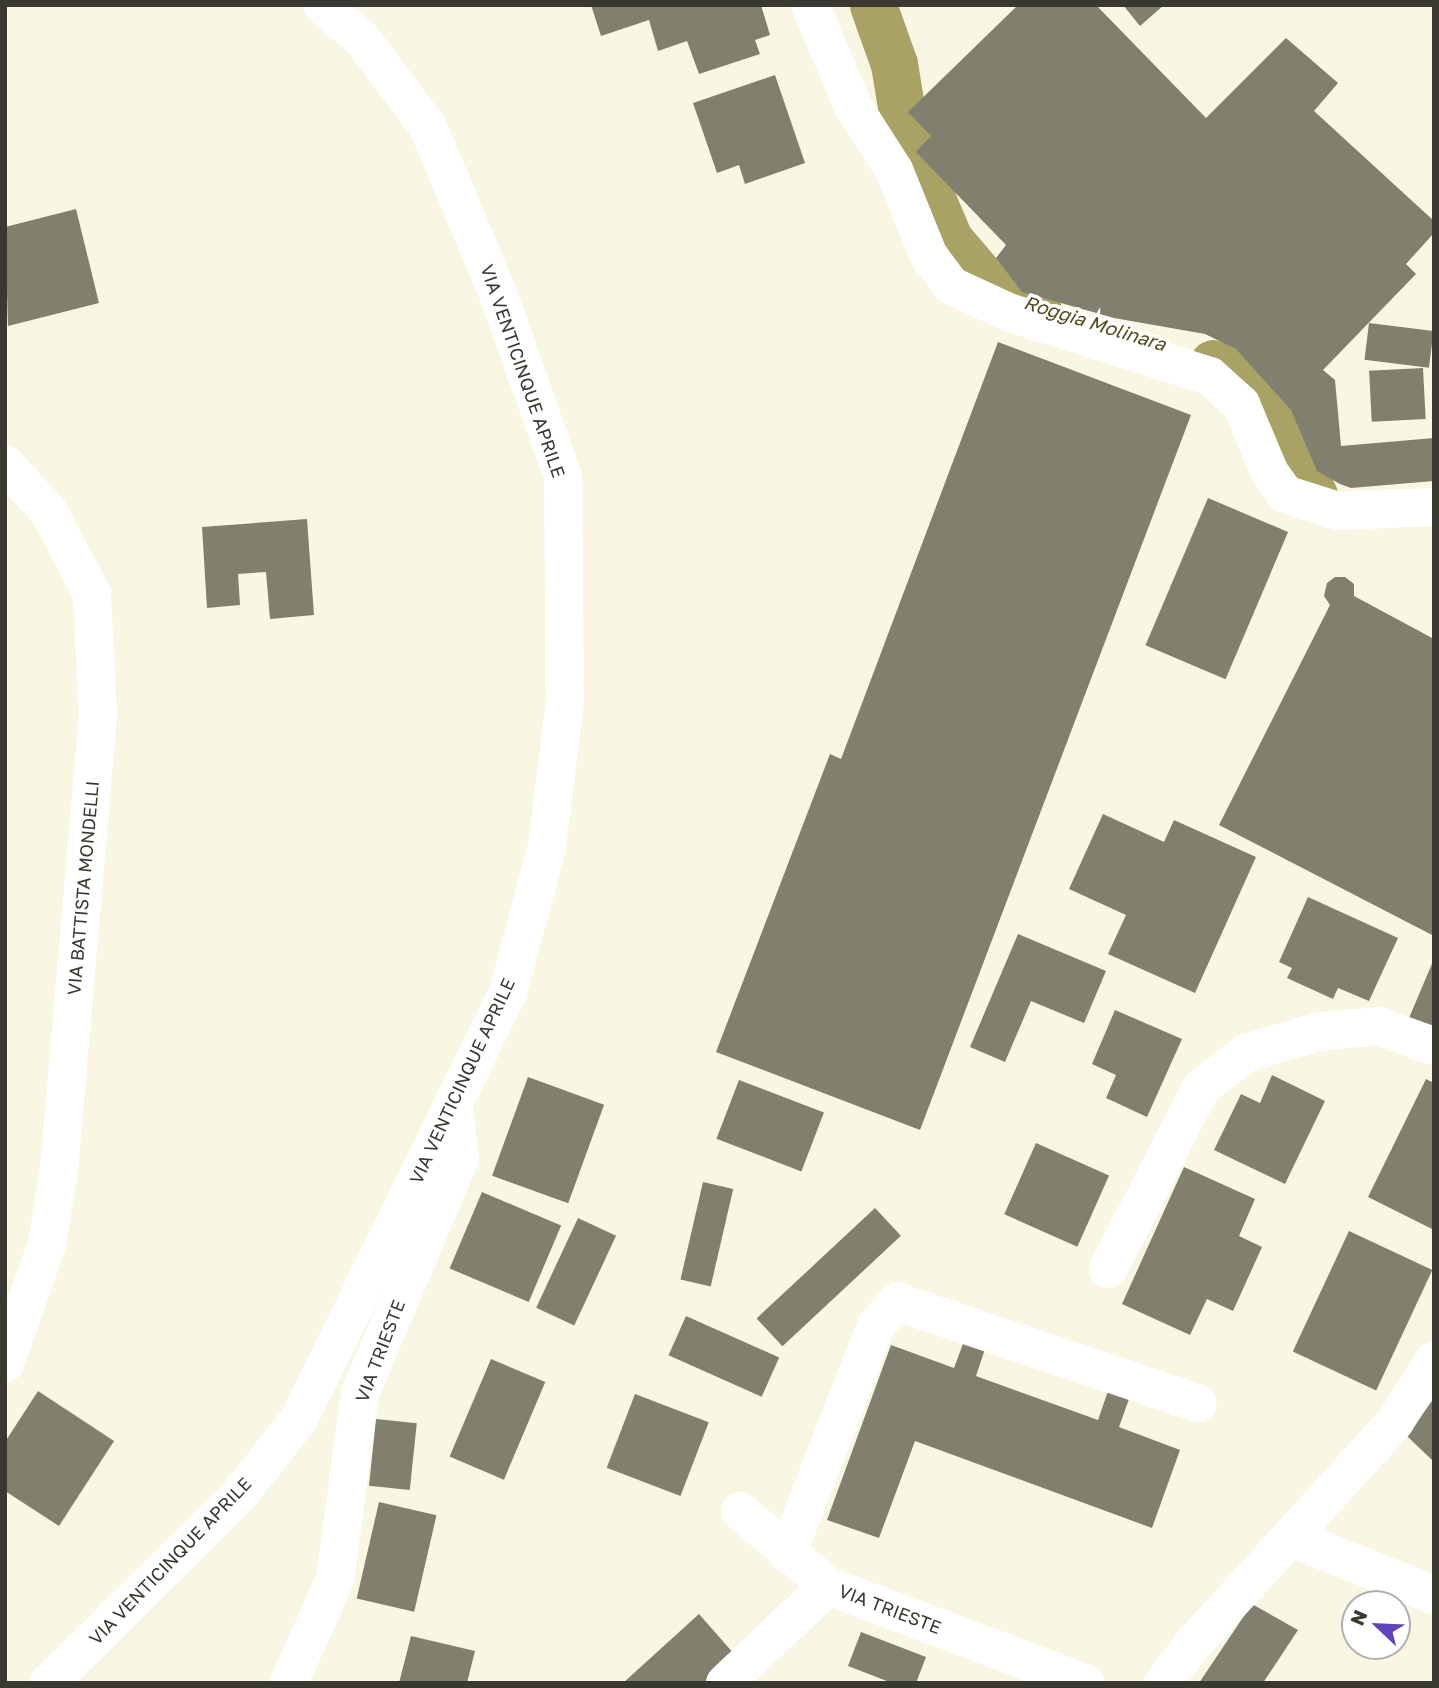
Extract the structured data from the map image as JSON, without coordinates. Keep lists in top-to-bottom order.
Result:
{
  "streets": {
    "street": ["VIA VENTICINQUE APRILE", "VIA BATTISTA MONDELLI", "VIA TRIESTE"]
  },
  "crossings": [
    ["VIA VENTICINQUE APRILE", "VIA TRIESTE"]
  ],
  "water": ["Roggia Molinara"],
  "north": "top left"
}
